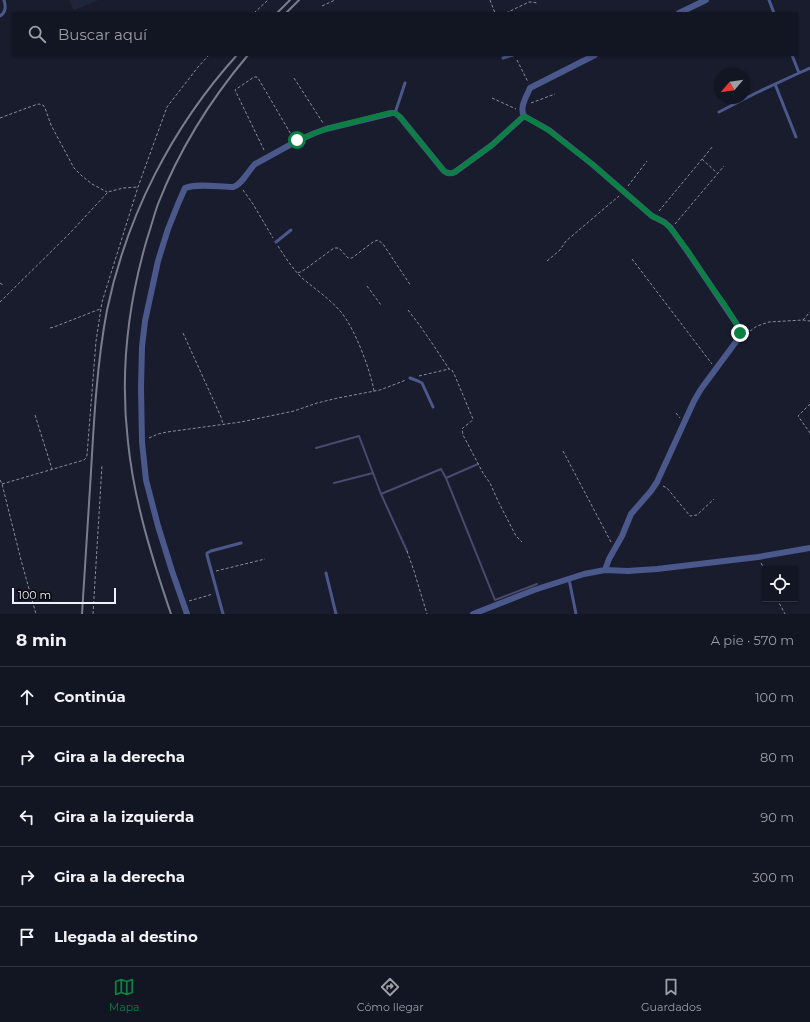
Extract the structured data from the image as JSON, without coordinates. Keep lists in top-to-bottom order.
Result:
{
  "scale_bar": "100 m",
  "north": "bottom left",
  "page": {
    "search": "Buscar aquí",
    "scale": "100 m",
    "heading": ["8 min", "A pie · 570 m"],
    "list": [
      ["Continúa", "100 m"],
      ["Gira a la derecha", "80 m"],
      ["Gira a la izquierda", "90 m"],
      ["Gira a la derecha", "300 m"],
      "Llegada al destino"
    ],
    "nav": ["Mapa", "Cómo llegar", "Guardados"]
  }
}
